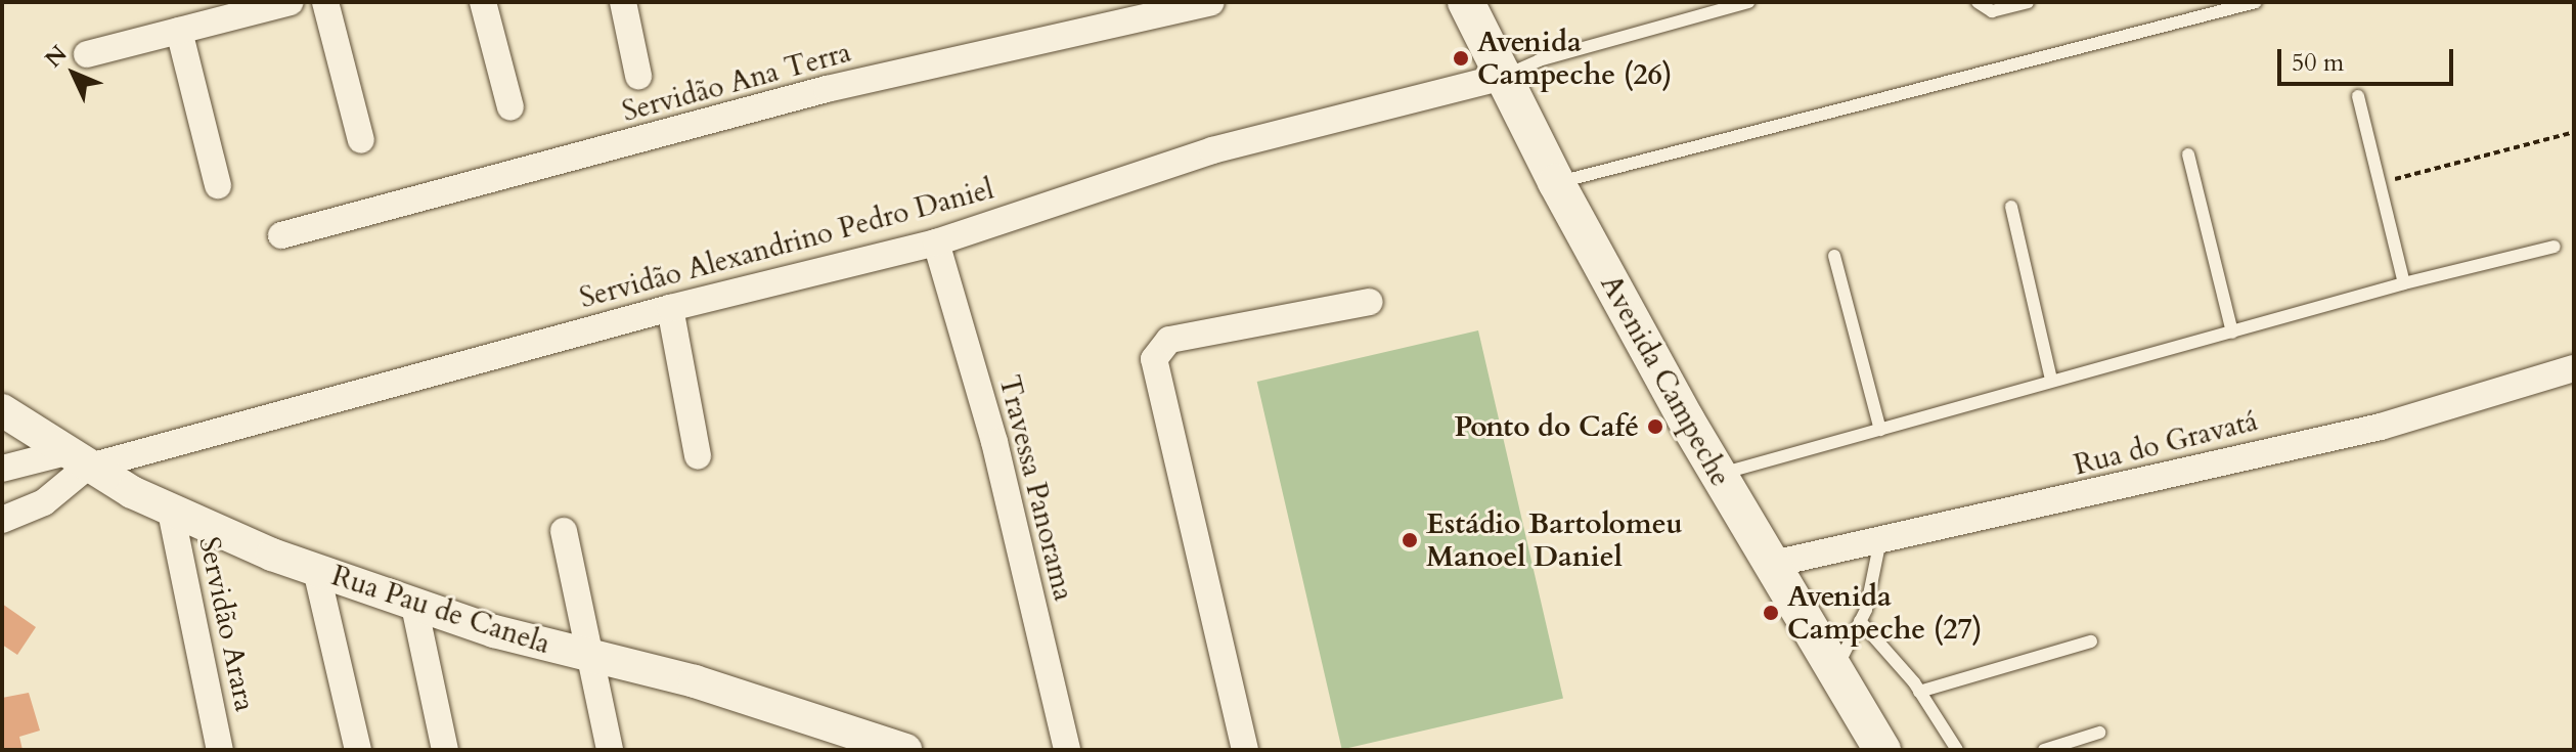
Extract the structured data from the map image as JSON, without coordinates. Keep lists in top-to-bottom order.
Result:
{
  "streets": {
    "main road": ["Avenida Campeche"],
    "street": [
      "Servidão Ana Terra",
      "Servidão Alexandrino Pedro Daniel",
      "Rua do Gravatá",
      "Travessa Panorama",
      "Rua Pau de Canela",
      "Servidão Arara"
    ]
  },
  "crossings": [
    ["Servidão Alexandrino Pedro Daniel", "Avenida Campeche"],
    ["Servidão Alexandrino Pedro Daniel", "Travessa Panorama"],
    ["Servidão Alexandrino Pedro Daniel", "Rua Pau de Canela"],
    ["Avenida Campeche", "Rua do Gravatá"],
    ["Rua Pau de Canela", "Servidão Arara"]
  ],
  "places": [
    "Avenida Campeche (26)",
    "Ponto do Café",
    "Estádio Bartolomeu Manoel Daniel",
    "Avenida Campeche (27)"
  ],
  "scale_bar": "50 m",
  "north": "top left"
}
